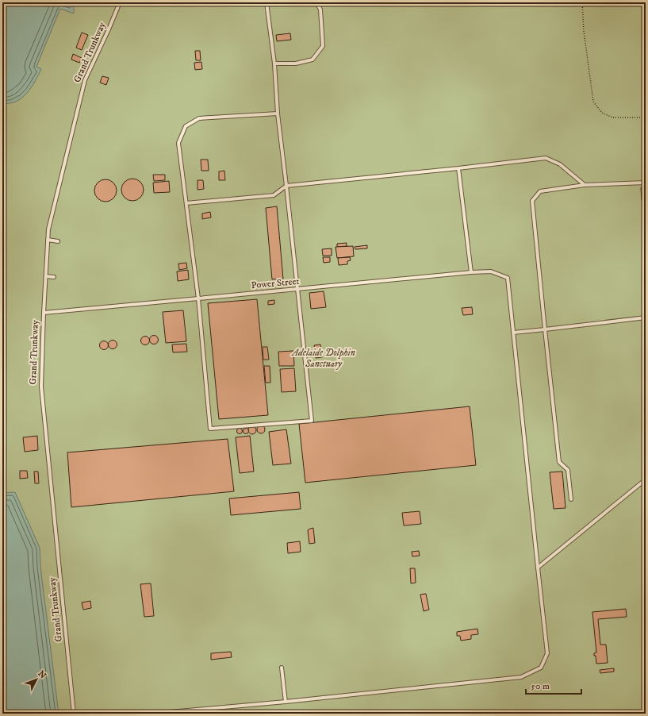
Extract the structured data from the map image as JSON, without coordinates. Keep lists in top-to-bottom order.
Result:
{
  "streets": {
    "lane": ["Grand Trunkway", "Power Street"]
  },
  "crossings": [
    ["Grand Trunkway", "Power Street"]
  ],
  "parks": ["Adelaide Dolphin Sanctuary"],
  "scale_bar": "50 m",
  "north": "top right"
}
